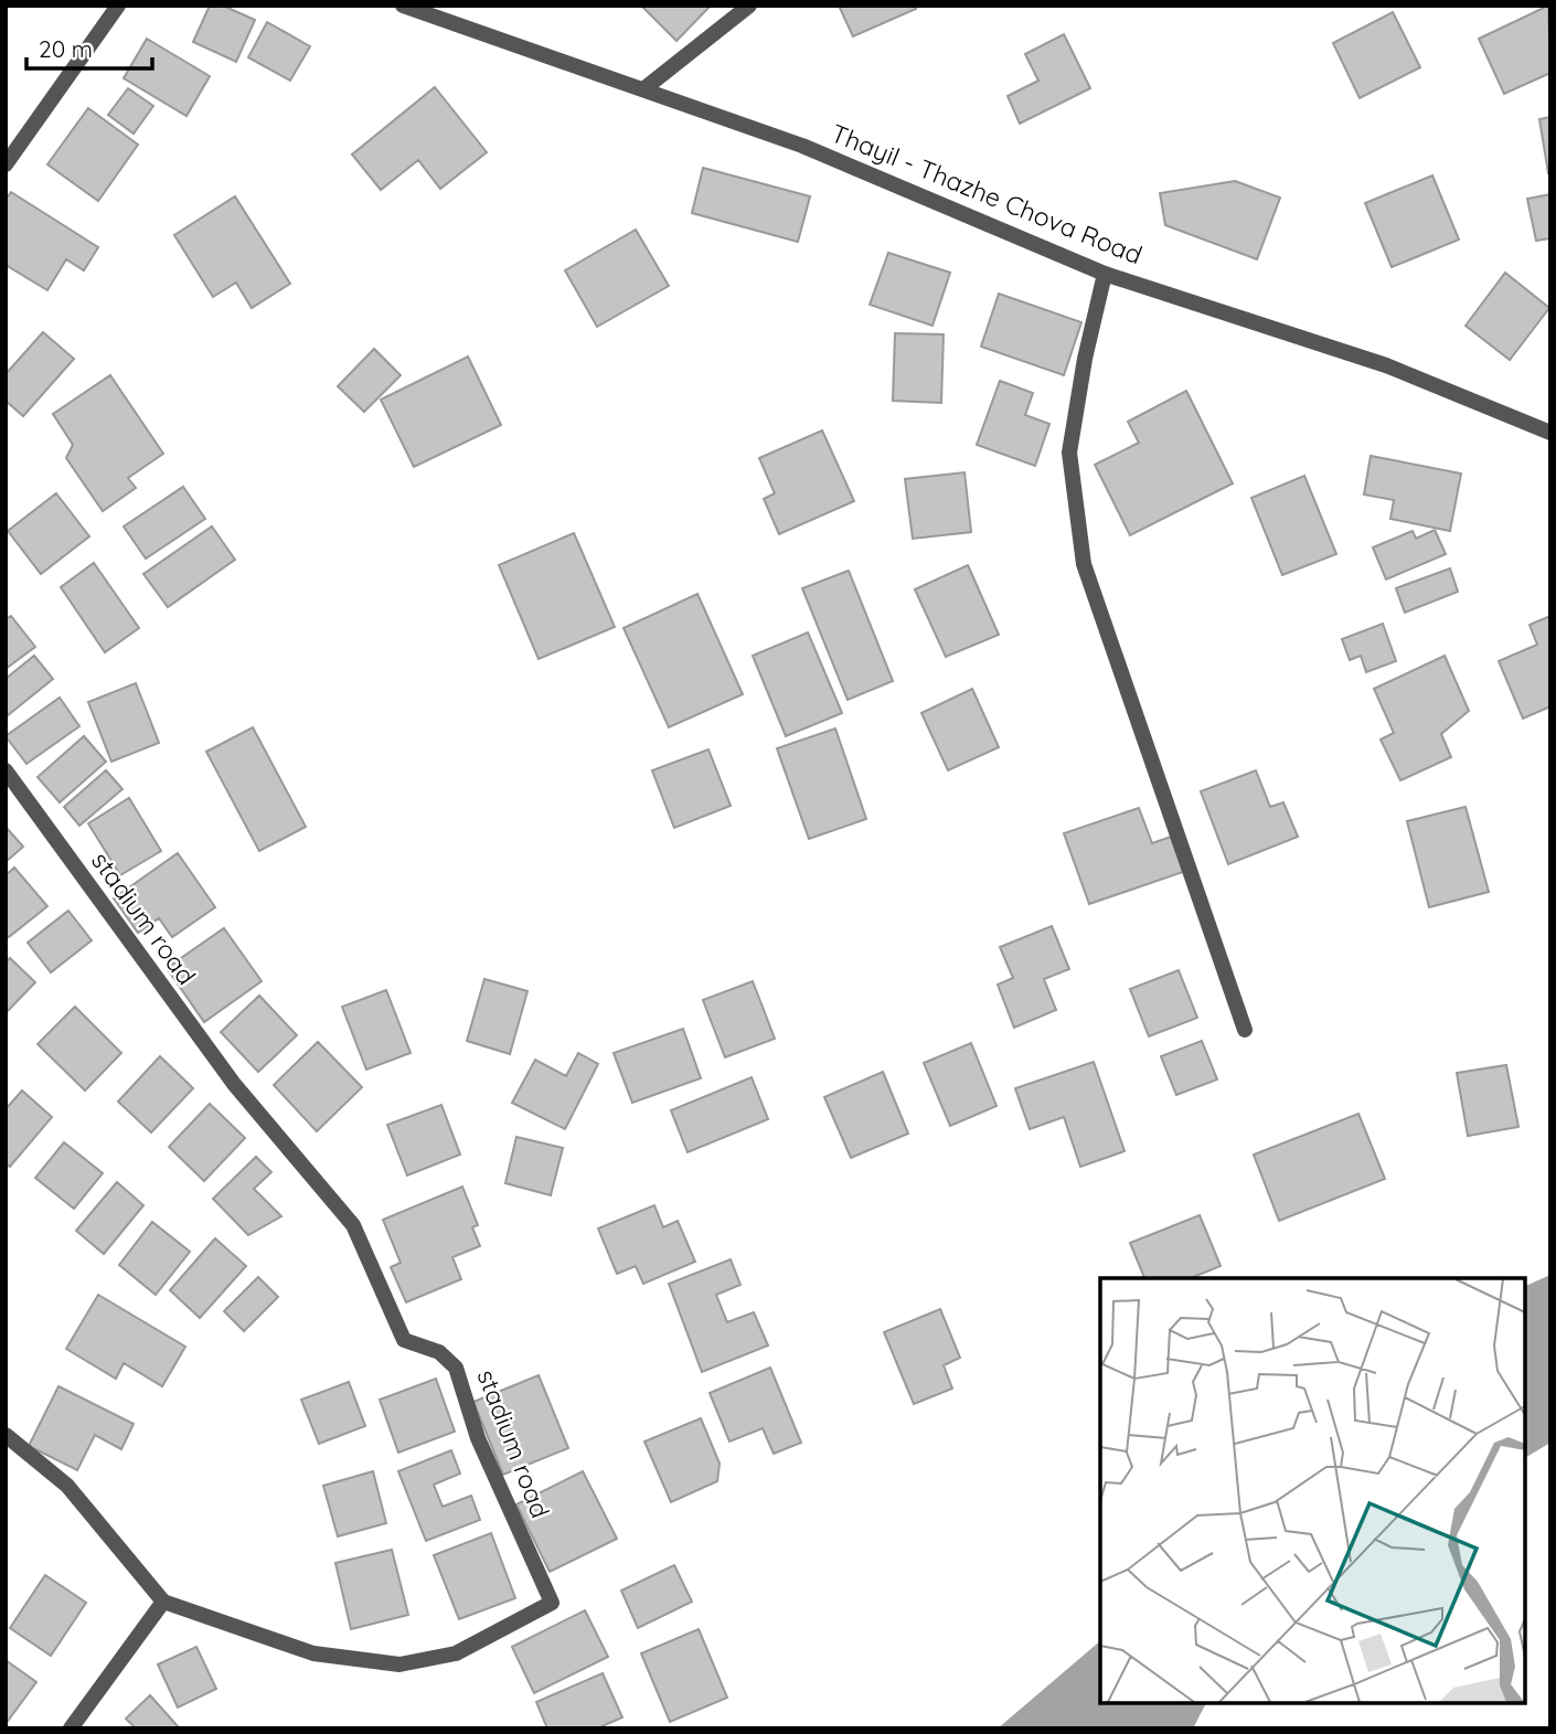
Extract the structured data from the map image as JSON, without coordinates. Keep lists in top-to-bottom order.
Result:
{
  "streets": {
    "street": ["Thayil - Thazhe Chova Road", "stadium road"]
  },
  "scale_bar": "20 m"
}
